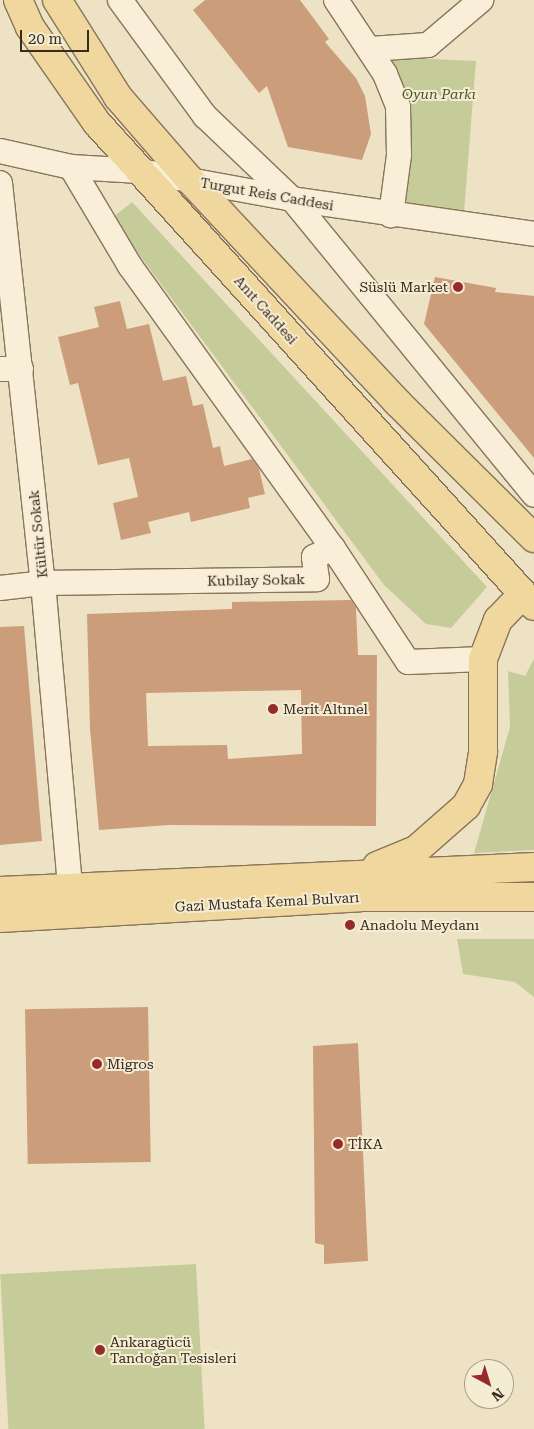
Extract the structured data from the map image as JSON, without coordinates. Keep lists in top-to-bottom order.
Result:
{
  "streets": {
    "main road": ["Anıt Caddesi", "Gazi Mustafa Kemal Bulvarı"],
    "street": ["Turgut Reis Caddesi", "Kültür Sokak", "Kubilay Sokak"]
  },
  "crossings": [
    ["Turgut Reis Caddesi", "Anıt Caddesi"],
    ["Kültür Sokak", "Kubilay Sokak"],
    ["Kültür Sokak", "Gazi Mustafa Kemal Bulvarı"]
  ],
  "parks": ["Oyun Parkı"],
  "places": [
    "Süslü Market",
    "Merit Altınel",
    "Anadolu Meydanı",
    "Migros",
    "TİKA",
    "Ankaragücü Tandoğan Tesisleri"
  ],
  "scale_bar": "20 m",
  "north": "bottom right"
}
